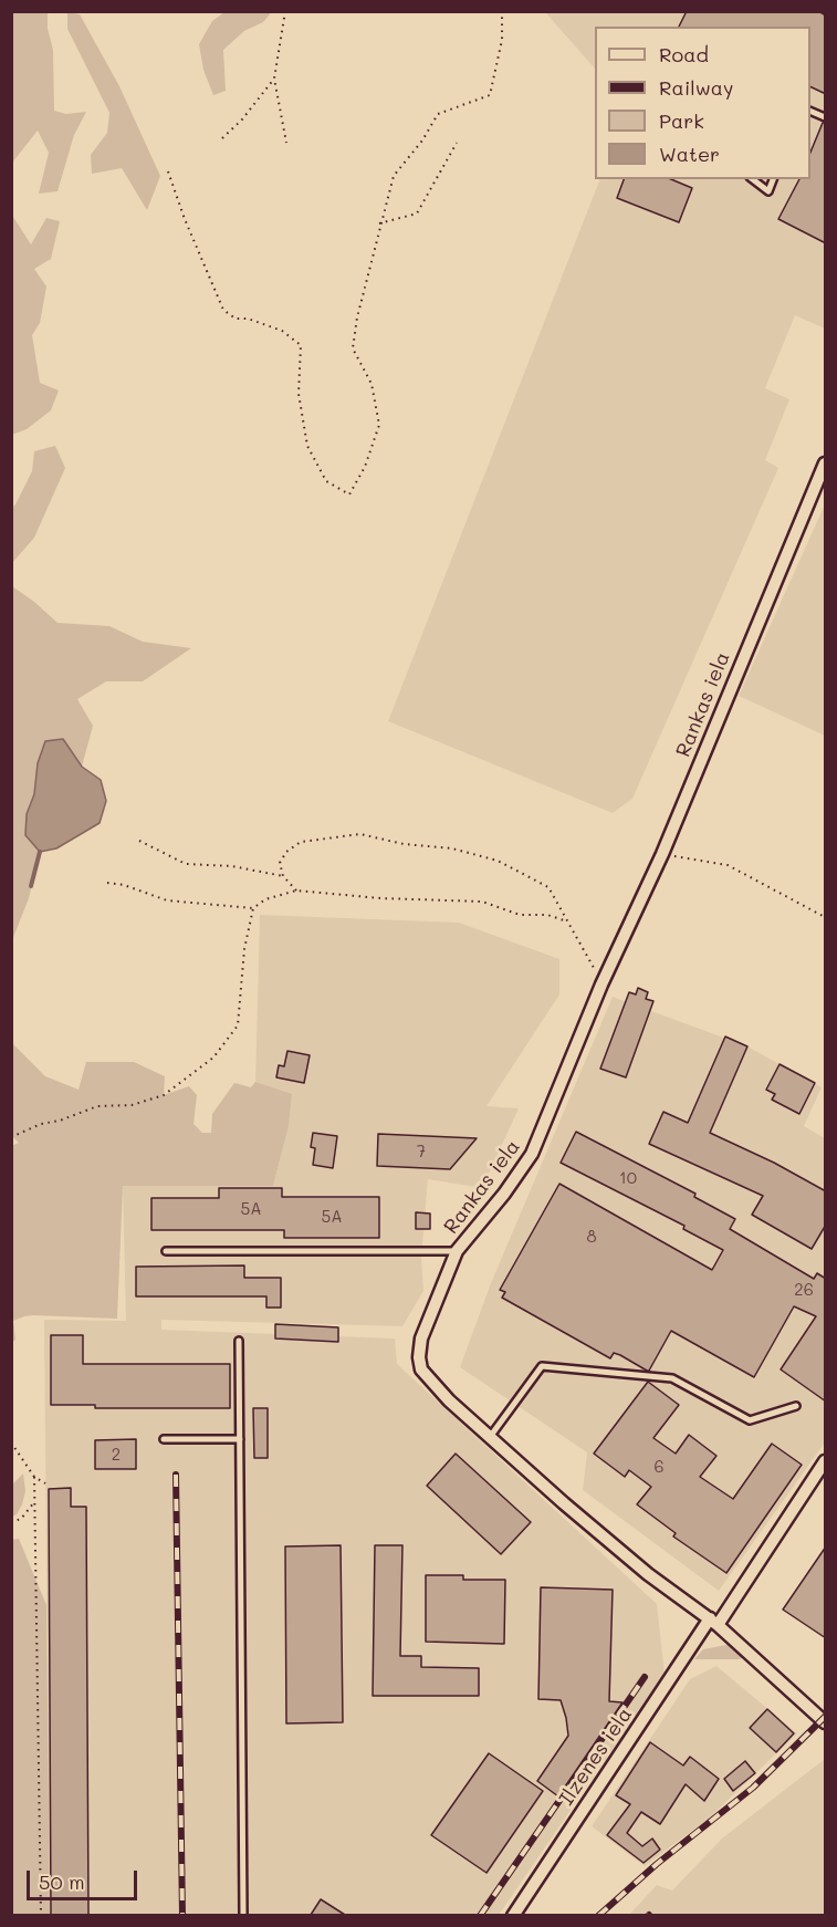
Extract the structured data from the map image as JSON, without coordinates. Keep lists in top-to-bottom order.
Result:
{
  "streets": {
    "street": ["Rankas iela", "Ilzenes iela"]
  },
  "crossings": [
    ["Rankas iela", "Ilzenes iela"]
  ],
  "house_numbers": [
    "7",
    "10",
    "5A",
    "5A",
    "8",
    "26",
    "2",
    "6"
  ],
  "legend": [
    "Road",
    "Railway",
    "Park",
    "Water"
  ],
  "scale_bar": "50 m"
}
